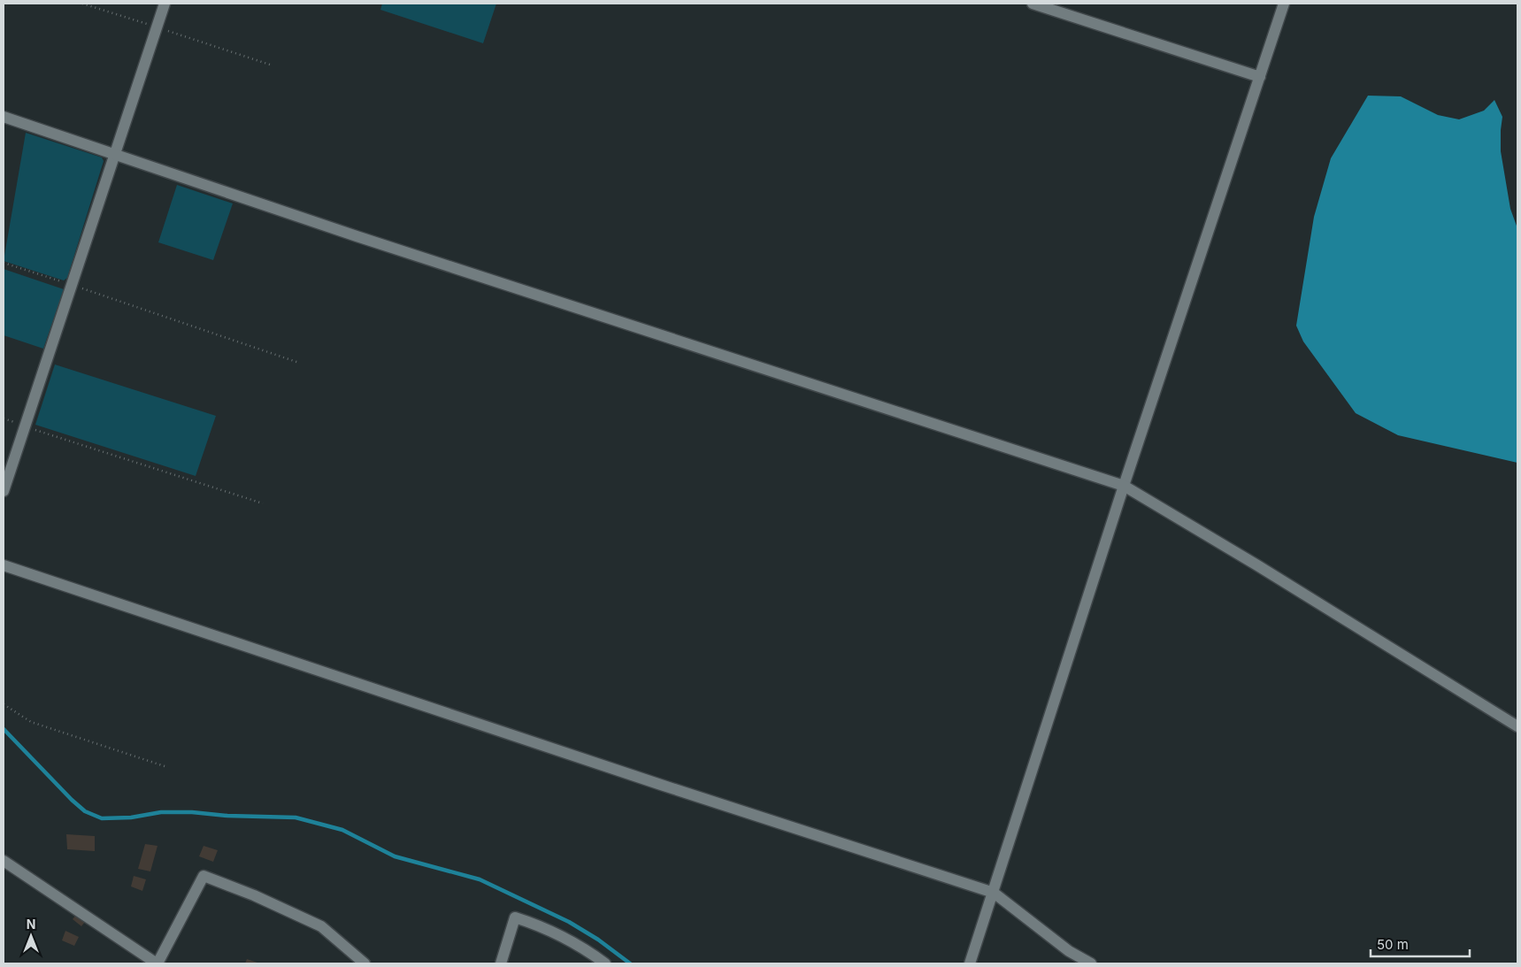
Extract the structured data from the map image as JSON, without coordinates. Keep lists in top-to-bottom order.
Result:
{
  "scale_bar": "50 m",
  "north": "top"
}
